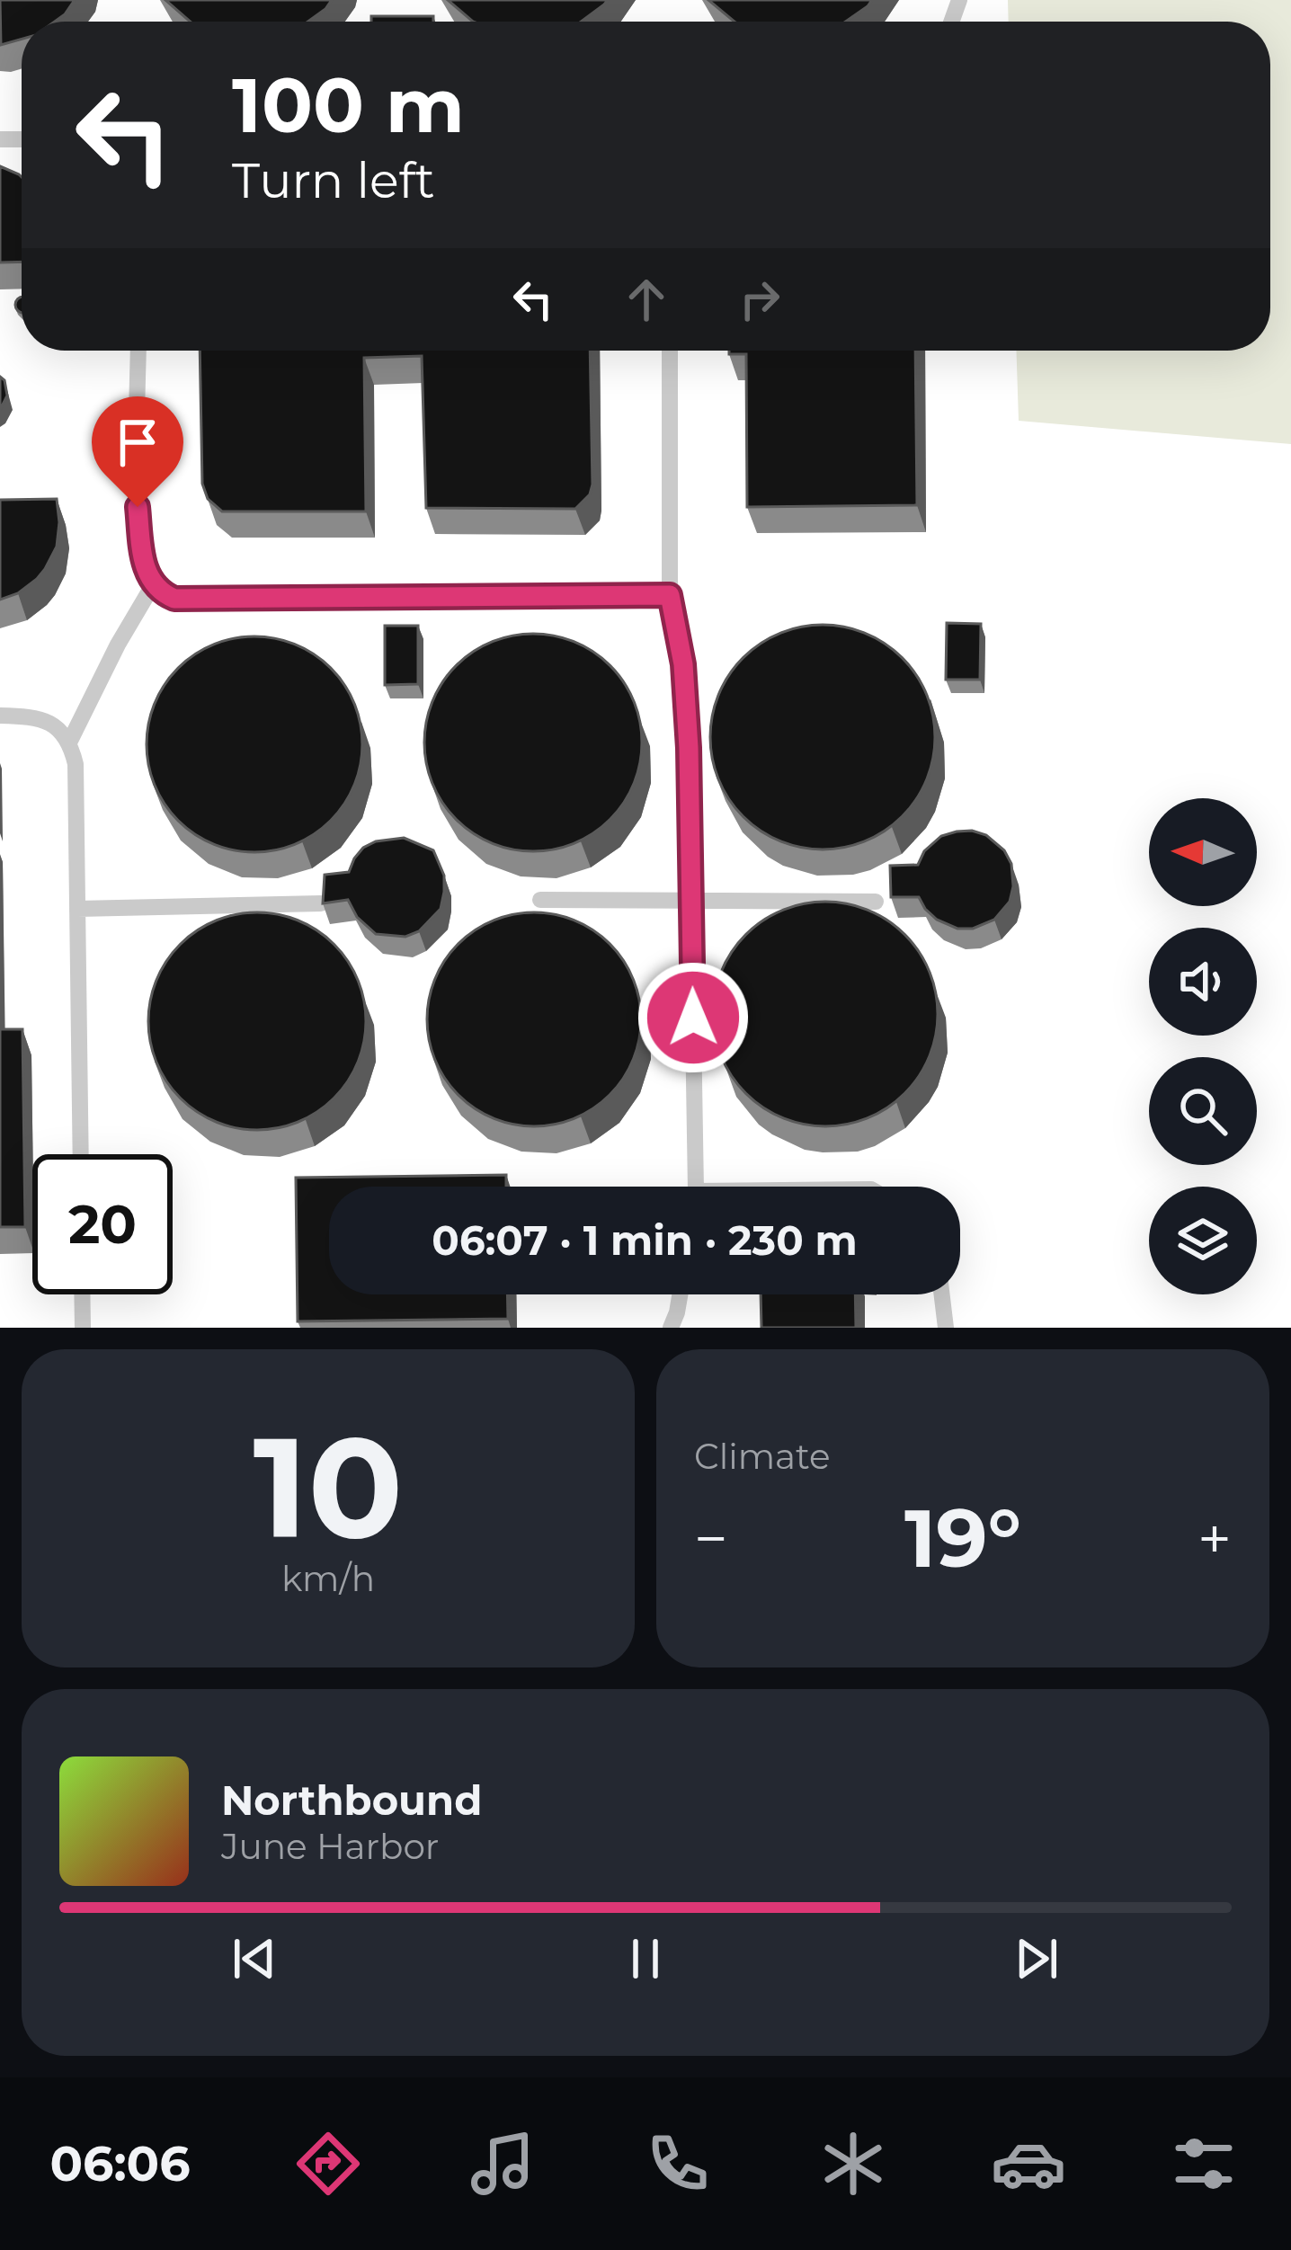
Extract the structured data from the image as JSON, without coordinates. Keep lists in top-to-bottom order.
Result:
{
  "north": "left",
  "page": {
    "turn": ["100 m", "Turn left"],
    "limit": "20",
    "trip": "06:07 · 1 min · 230 m",
    "tile": [
      ["10", "km/h"],
      "Climate"
    ],
    "heat": ["−", "19°", "+"],
    "song": ["Northbound", "June Harbor"],
    "tabs": "06:06"
  }
}
